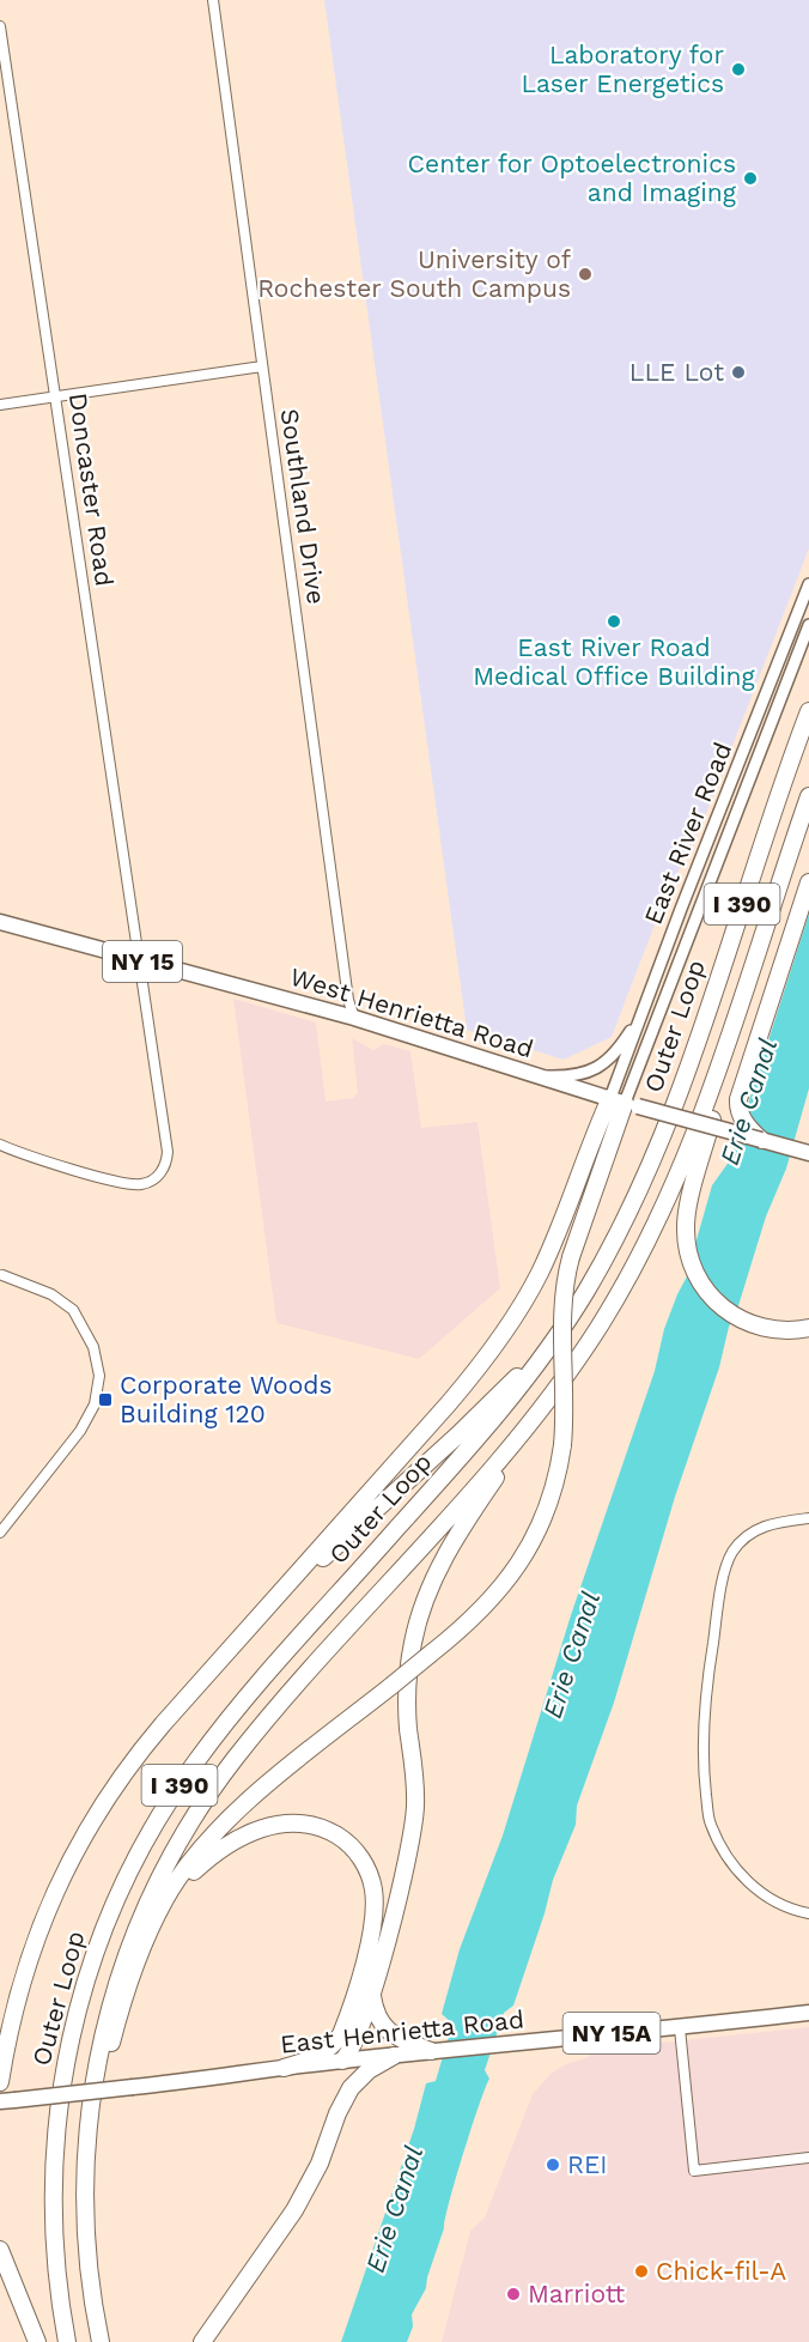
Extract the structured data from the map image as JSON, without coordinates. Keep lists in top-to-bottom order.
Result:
{
  "streets": {
    "highway": ["I 390", "Outer Loop"],
    "main road": [
      "NY 15",
      "West Henrietta Road",
      "East Henrietta Road",
      "NY 15A"
    ],
    "street": ["Doncaster Road", "Southland Drive", "East River Road"]
  },
  "crossings": [
    ["Doncaster Road", "West Henrietta Road"],
    ["Southland Drive", "West Henrietta Road"],
    ["East River Road", "West Henrietta Road"]
  ],
  "water": ["Erie Canal"],
  "places": {
    "other": [
      "Laboratory for Laser Energetics",
      "Center for Optoelectronics and Imaging",
      "University of Rochester South Campus",
      "LLE Lot",
      "East River Road Medical Office Building",
      "REI",
      "Chick-fil-A",
      "Marriott"
    ],
    "transit": ["Corporate Woods Building 120"]
  }
}
